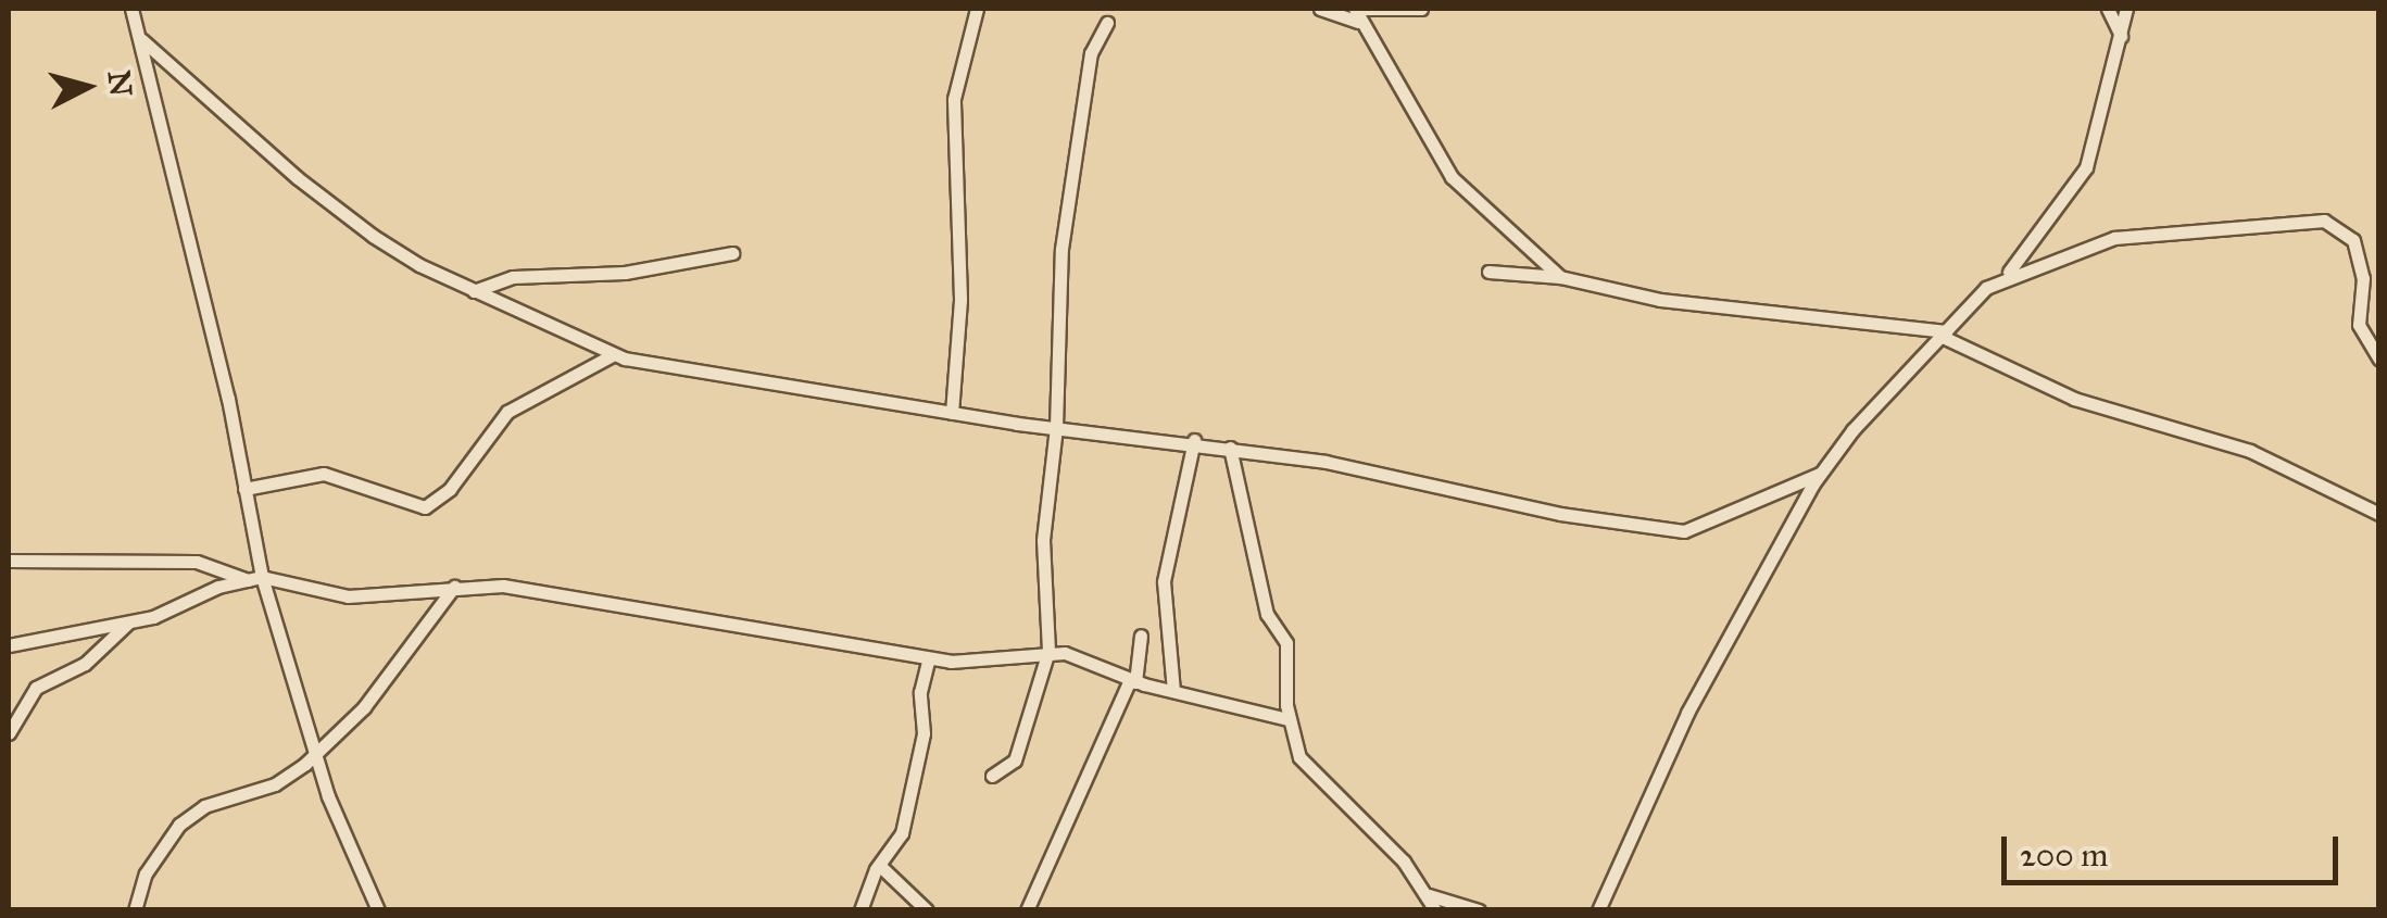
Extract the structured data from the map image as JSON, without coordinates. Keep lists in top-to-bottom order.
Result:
{
  "scale_bar": "200 m",
  "north": "right"
}
